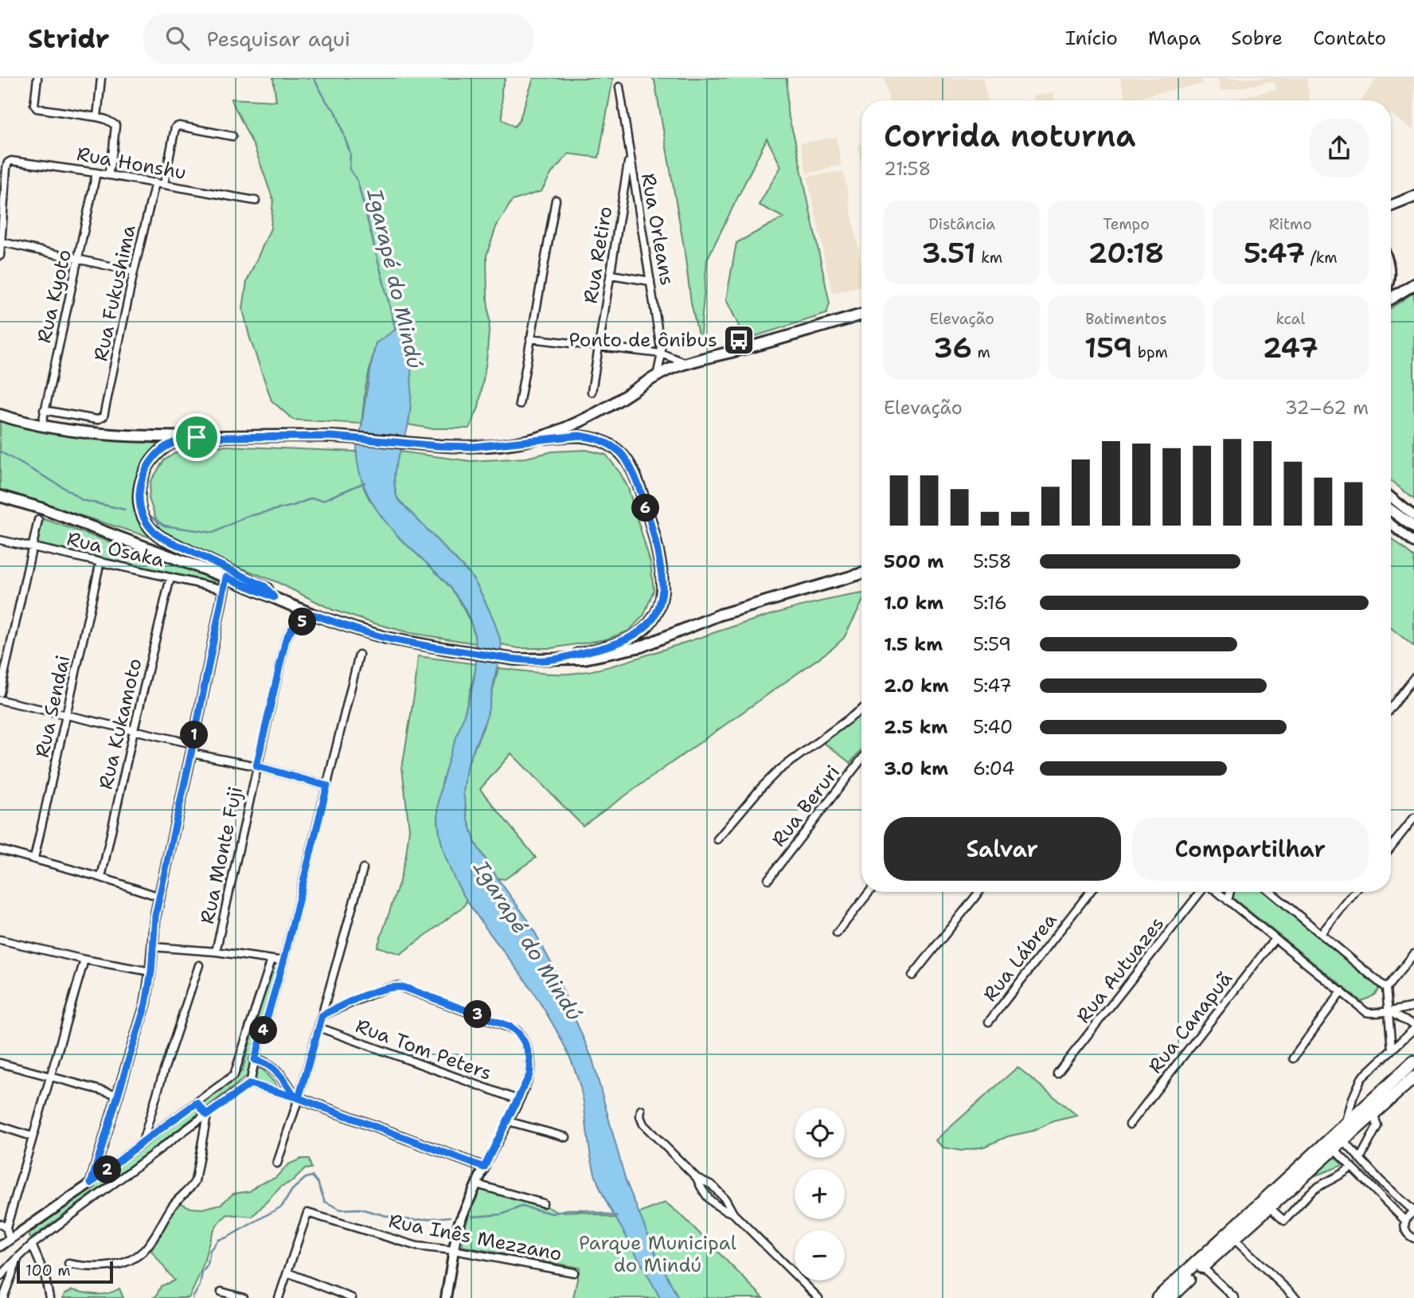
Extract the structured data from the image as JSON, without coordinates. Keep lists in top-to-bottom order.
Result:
{
  "streets": {
    "street": [
      "Rua Honshu",
      "Rua Orleans",
      "Rua Retiro",
      "Rua Fukushima",
      "Rua Kyoto",
      "Rua Osaka",
      "Rua Sendai",
      "Rua Kukamoto",
      "Rua Beruri",
      "Rua Monte Fuji",
      "Rua Lábrea",
      "Rua Autuazes",
      "Rua Canapuã",
      "Rua Tom Peters",
      "Rua Inês Mezzano"
    ]
  },
  "crossings": [
    ["Rua Honshu", "Rua Fukushima"],
    ["Rua Honshu", "Rua Kyoto"],
    ["Rua Orleans", "Rua Retiro"],
    ["Rua Fukushima", "Rua Kyoto"],
    ["Rua Osaka", "Rua Sendai"],
    ["Rua Osaka", "Rua Kukamoto"]
  ],
  "water": ["Igarapé do Mindú"],
  "parks": ["Parque Municipal do Mindú"],
  "places": {
    "bus stop": ["Ponto de ônibus"]
  },
  "scale_bar": "100 m",
  "page": {
    "header": "Stridr",
    "search": "Pesquisar aqui",
    "nav": [
      "Início",
      "Mapa",
      "Sobre",
      "Contato"
    ],
    "heading": ["Corrida noturna", "21:58"],
    "stats": [
      ["Distância", "3.51 km"],
      ["Tempo", "20:18"],
      ["Ritmo", "5:47 /km"],
      ["Elevação", "36 m"],
      ["Batimentos", "159 bpm"],
      ["kcal", "247"]
    ],
    "chart": ["Elevação", "32–62 m"],
    "pins": [
      "6",
      "5",
      "1",
      "3",
      "4",
      "2"
    ],
    "list": [
      {
        "name": "500 m",
        "note": "5:58"
      },
      {
        "name": "1.0 km",
        "note": "5:16"
      },
      {
        "name": "1.5 km",
        "note": "5:59"
      },
      {
        "name": "2.0 km",
        "note": "5:47"
      },
      {
        "name": "2.5 km",
        "note": "5:40"
      },
      {
        "name": "3.0 km",
        "note": "6:04"
      }
    ],
    "buttons": ["Salvar", "Compartilhar"],
    "map_buttons": ["+", "−"],
    "scale": "100 m"
  }
}
